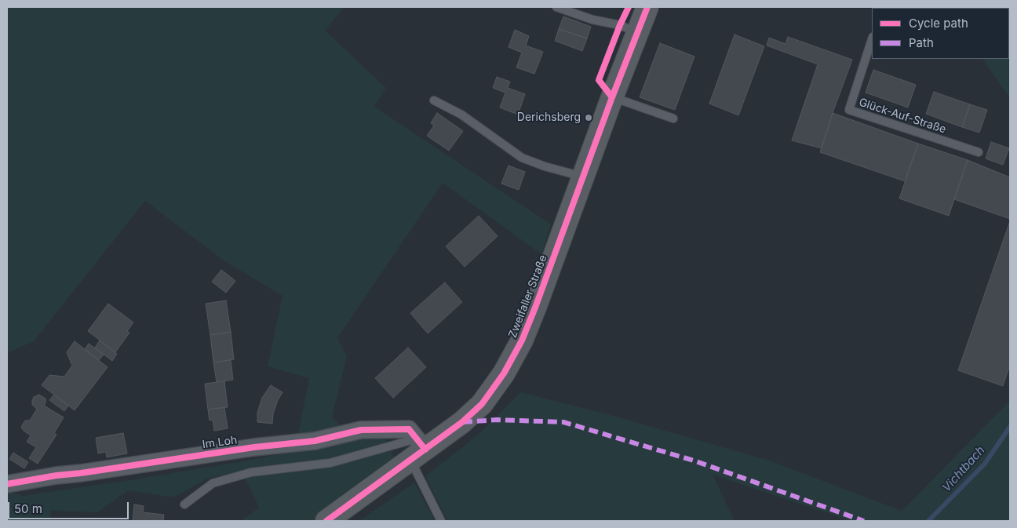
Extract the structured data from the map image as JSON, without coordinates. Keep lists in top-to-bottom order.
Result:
{
  "streets": {
    "main road": ["Zweifaller Straße"],
    "street": ["Im Loh"],
    "lane": ["Glück-Auf-Straße"]
  },
  "crossings": [
    ["Zweifaller Straße", "Im Loh"]
  ],
  "water": ["Vichtbach"],
  "places": ["Derichsberg"],
  "legend": ["Cycle path", "Path"],
  "scale_bar": "50 m"
}
